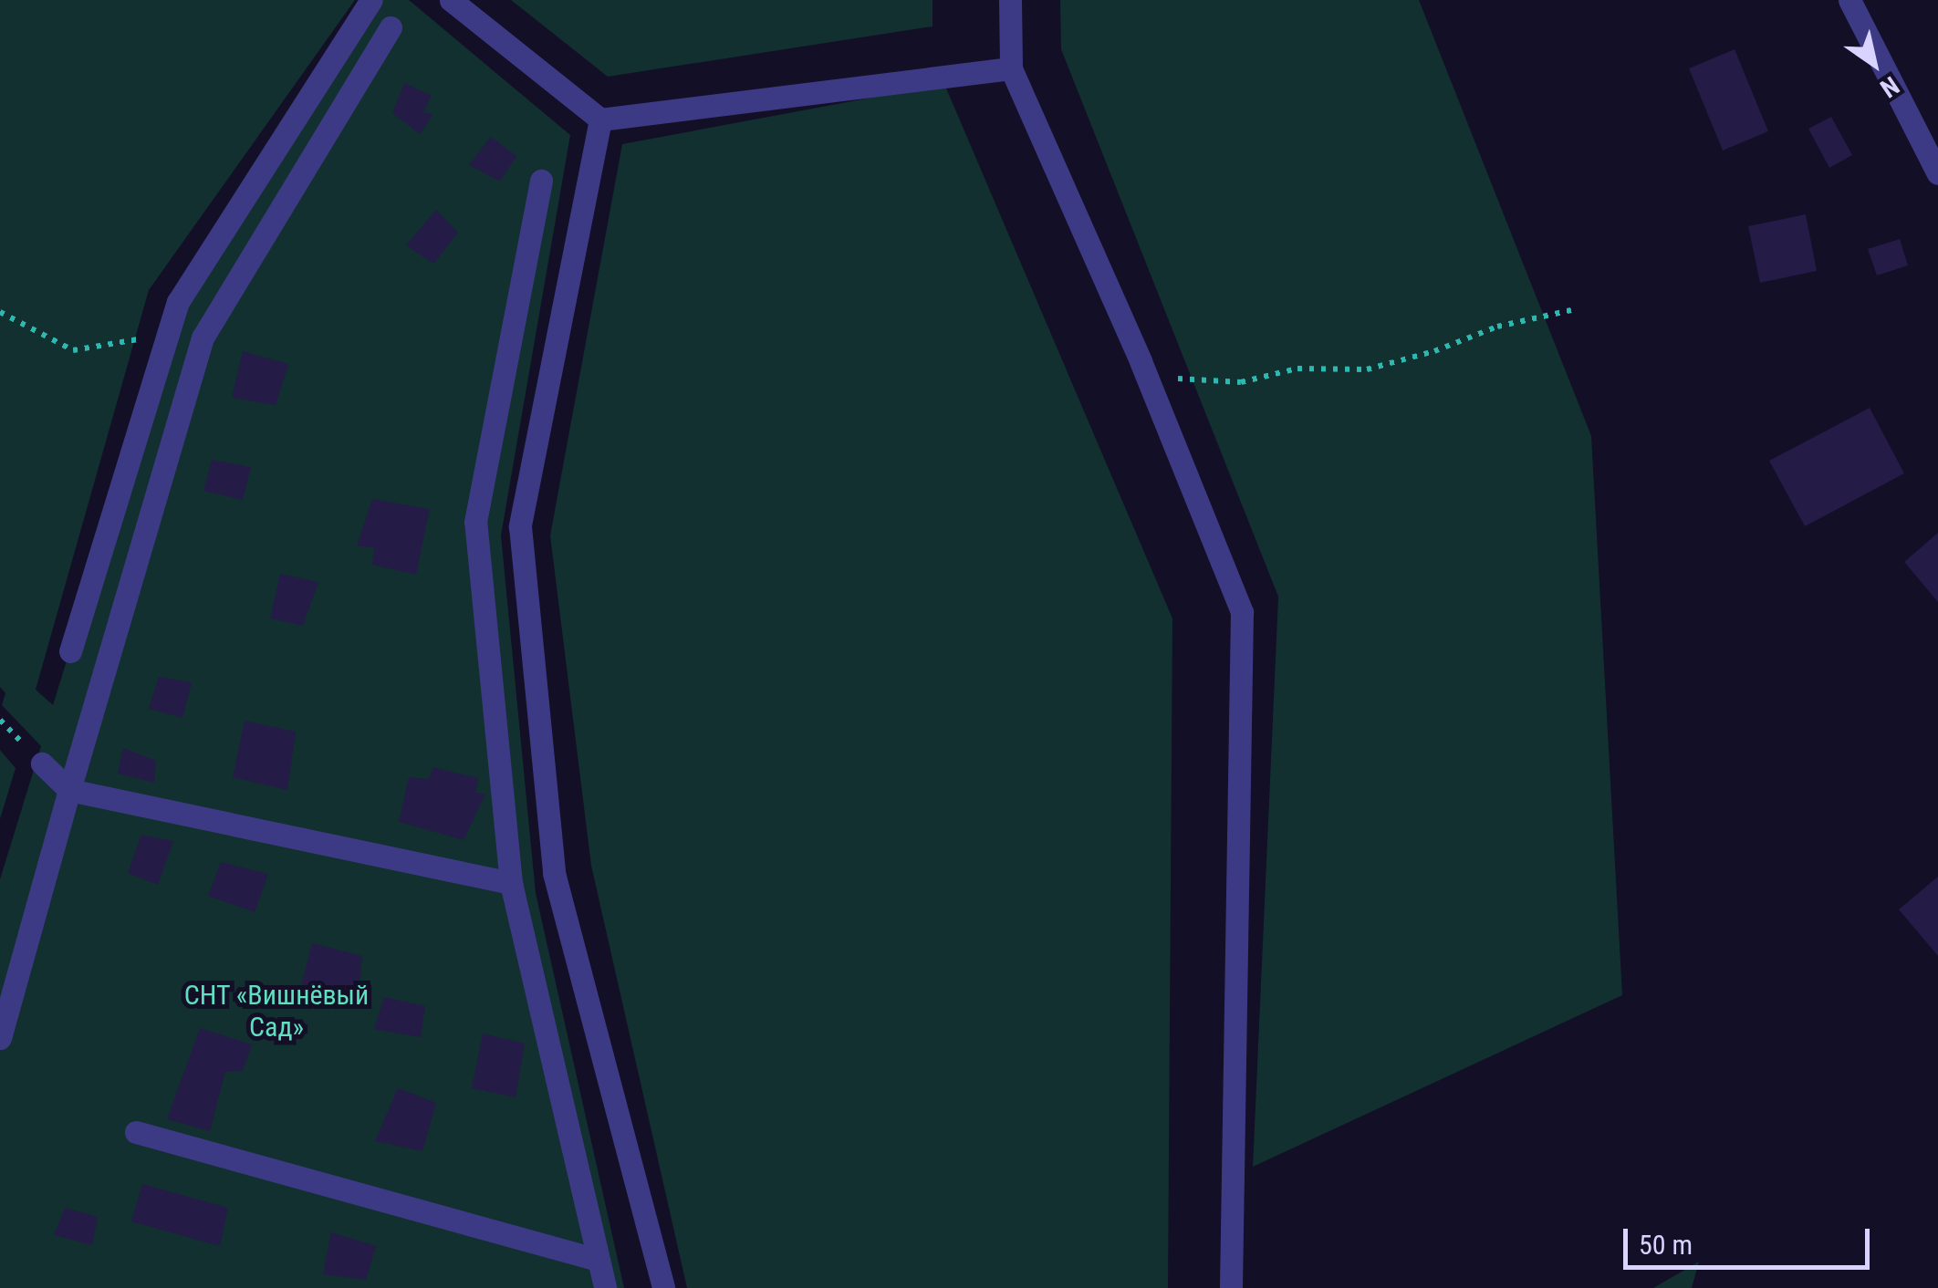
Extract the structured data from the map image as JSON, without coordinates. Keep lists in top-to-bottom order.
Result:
{
  "parks": ["СНТ «Вишнёвый Сад»"],
  "scale_bar": "50 m",
  "north": "bottom right"
}
